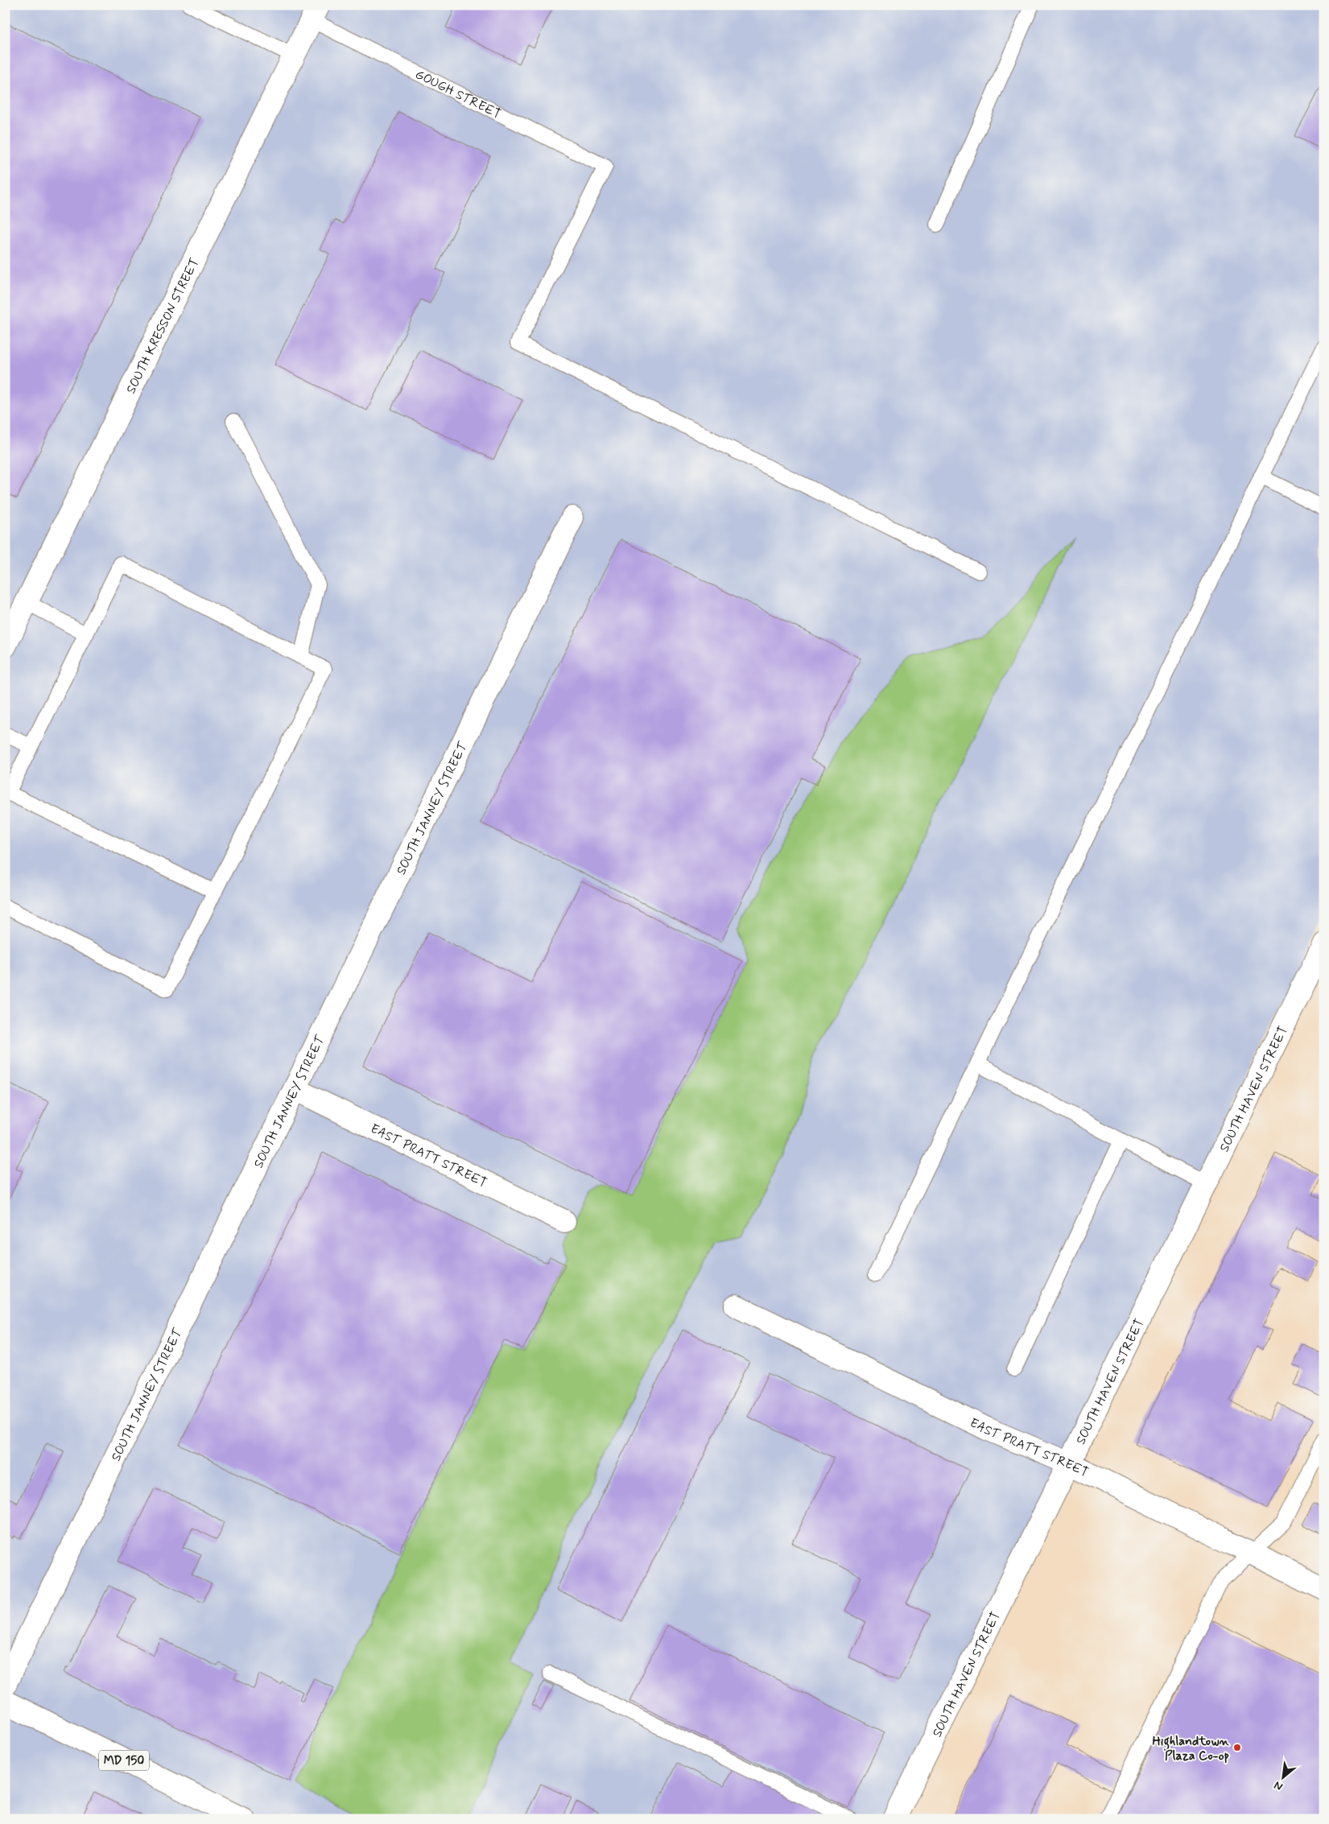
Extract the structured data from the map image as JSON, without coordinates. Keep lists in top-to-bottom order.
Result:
{
  "streets": {
    "street": [
      "SOUTH KRESSON STREET",
      "SOUTH JANNEY STREET",
      "SOUTH HAVEN STREET",
      "EAST PRATT STREET",
      "MD 150"
    ],
    "lane": ["GOUGH STREET"]
  },
  "crossings": [
    ["GOUGH STREET", "SOUTH KRESSON STREET"],
    ["SOUTH JANNEY STREET", "EAST PRATT STREET"],
    ["SOUTH HAVEN STREET", "EAST PRATT STREET"]
  ],
  "places": ["Highlandtown Plaza Co-op"],
  "north": "bottom left"
}
